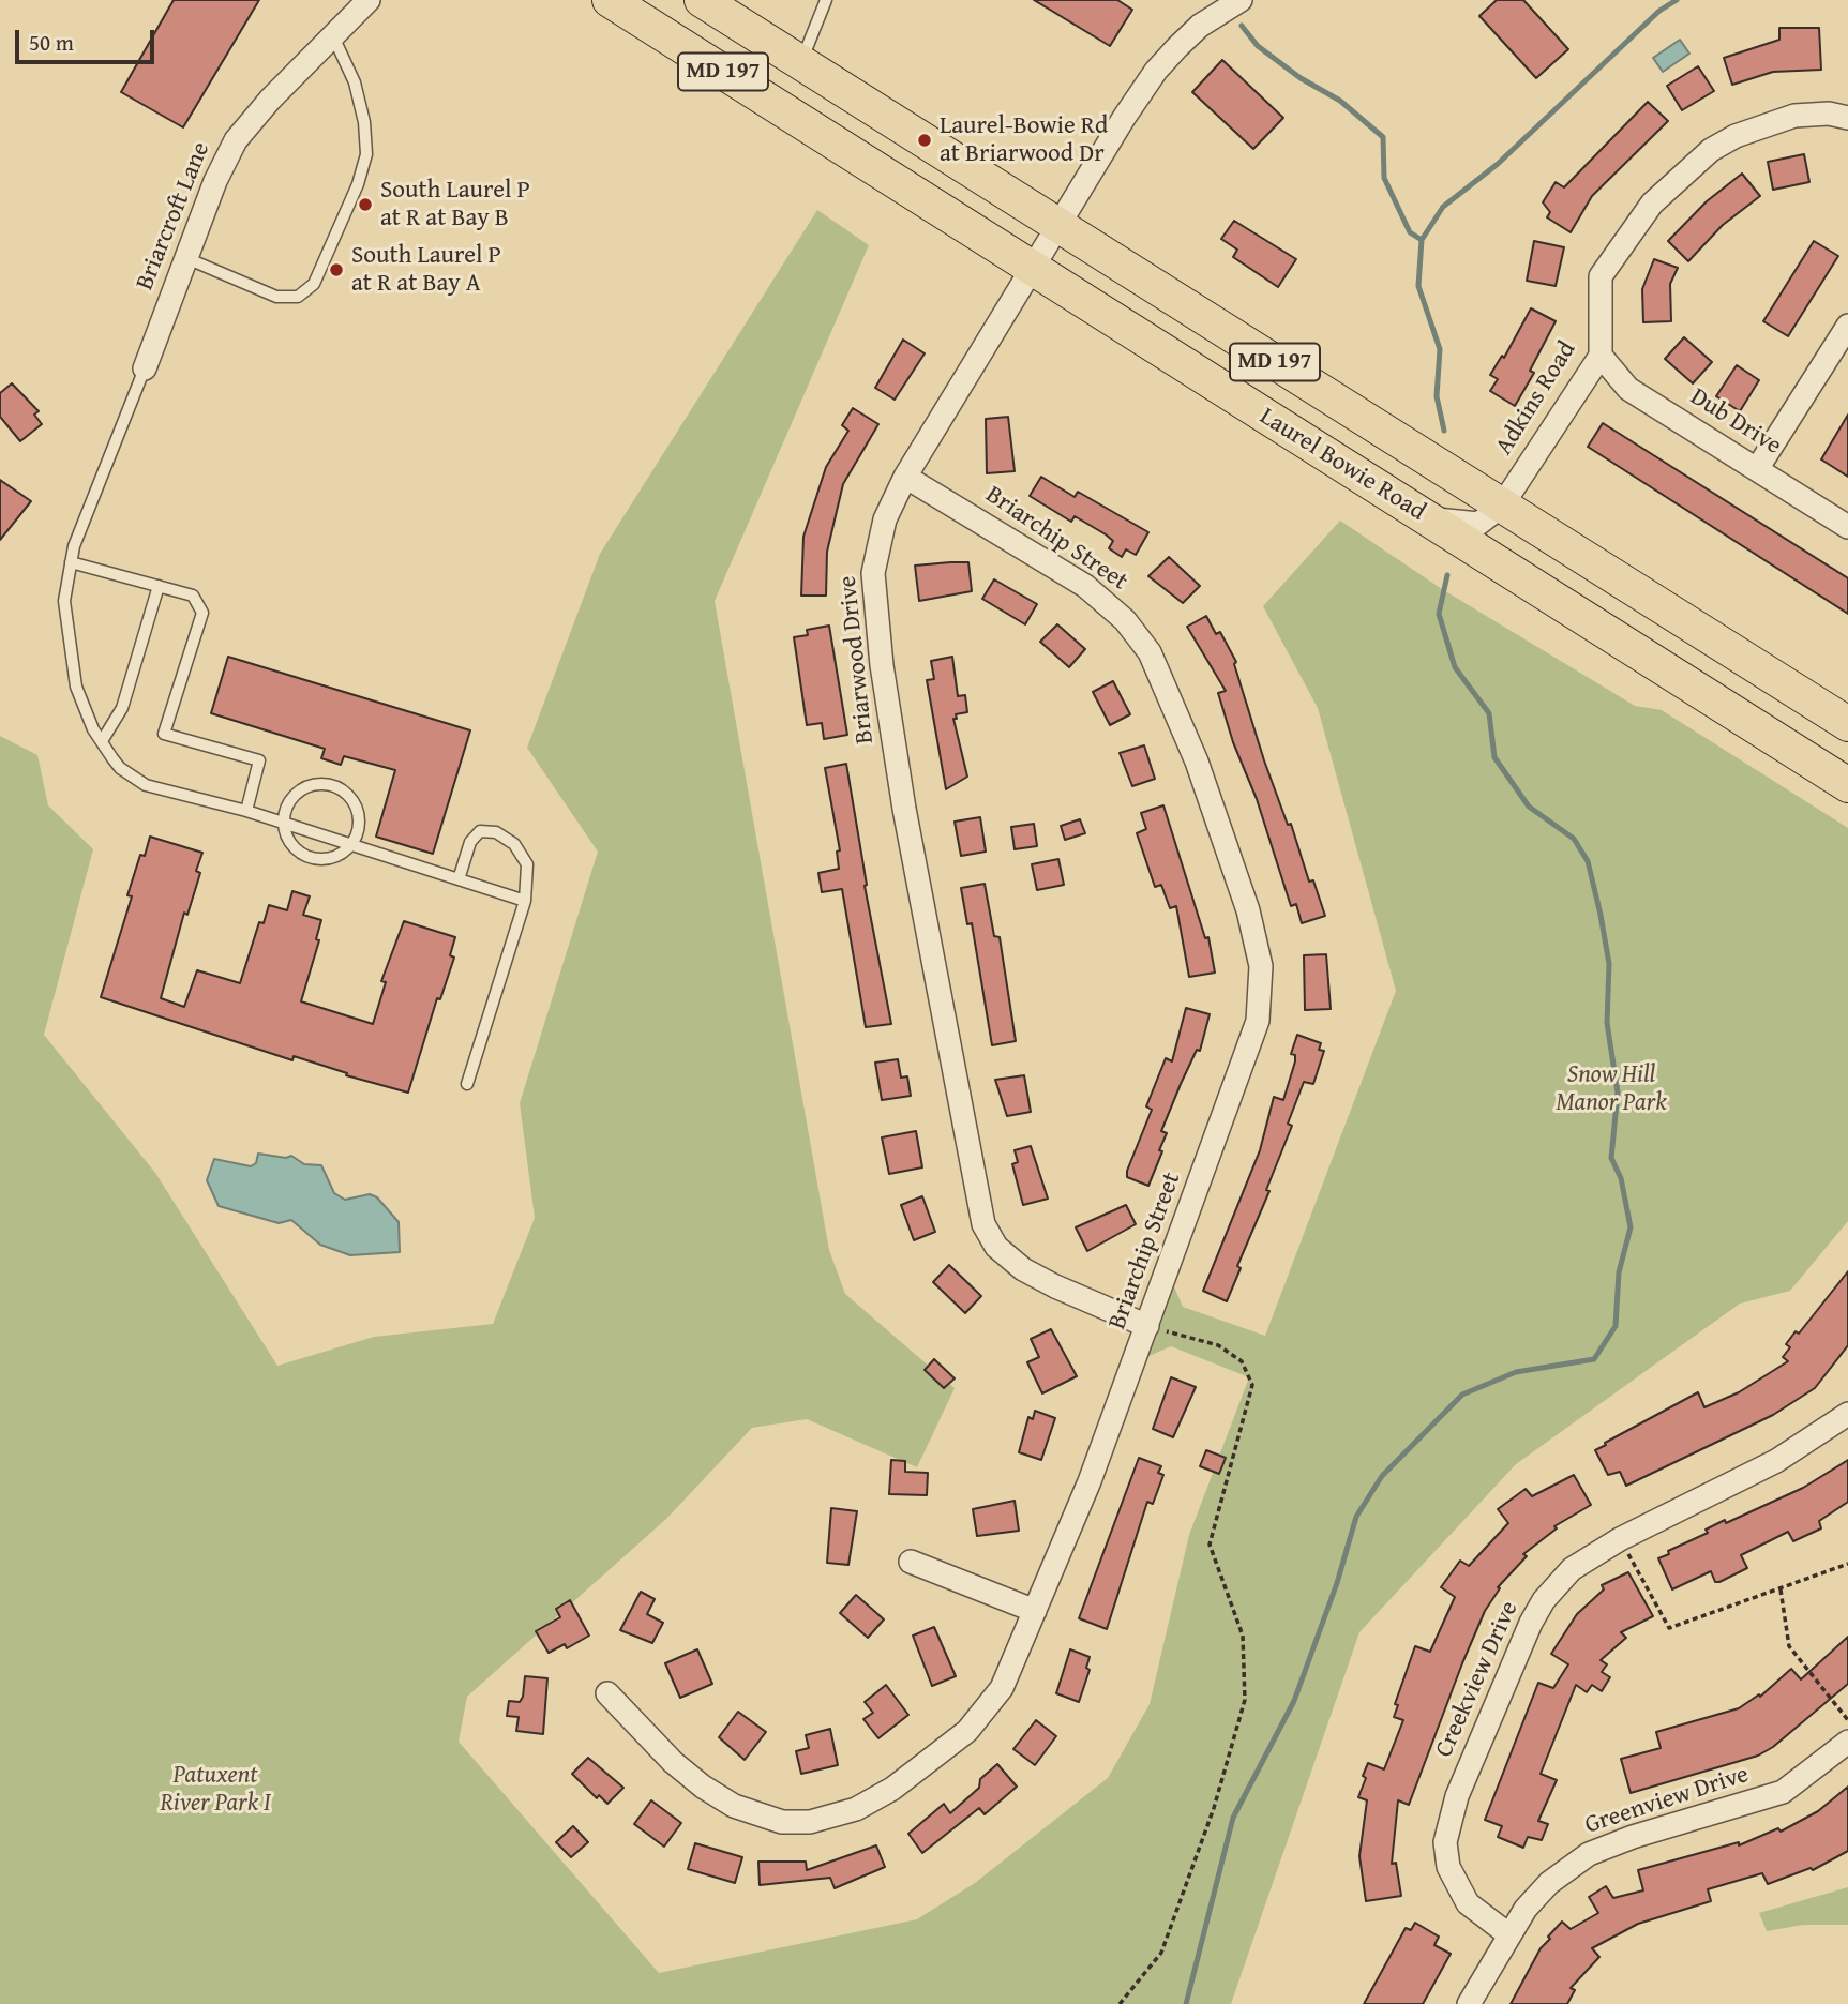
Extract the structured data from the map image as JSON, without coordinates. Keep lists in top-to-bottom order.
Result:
{
  "streets": {
    "main road": ["MD 197", "Laurel Bowie Road"],
    "street": [
      "Briarcroft Lane",
      "Adkins Road",
      "Dub Drive",
      "Briarchip Street",
      "Briarwood Drive",
      "Creekview Drive",
      "Greenview Drive"
    ]
  },
  "crossings": [
    ["Adkins Road", "Dub Drive"],
    ["Adkins Road", "Laurel Bowie Road"],
    ["Laurel Bowie Road", "Briarwood Drive"],
    ["Briarchip Street", "Briarwood Drive"],
    ["Creekview Drive", "Greenview Drive"]
  ],
  "parks": ["Snow Hill Manor Park", "Patuxent River Park I"],
  "places": ["Laurel-Bowie Rd at Briarwood Dr", "South Laurel P at R at Bay B", "South Laurel P at R at Bay A"],
  "scale_bar": "50 m"
}
